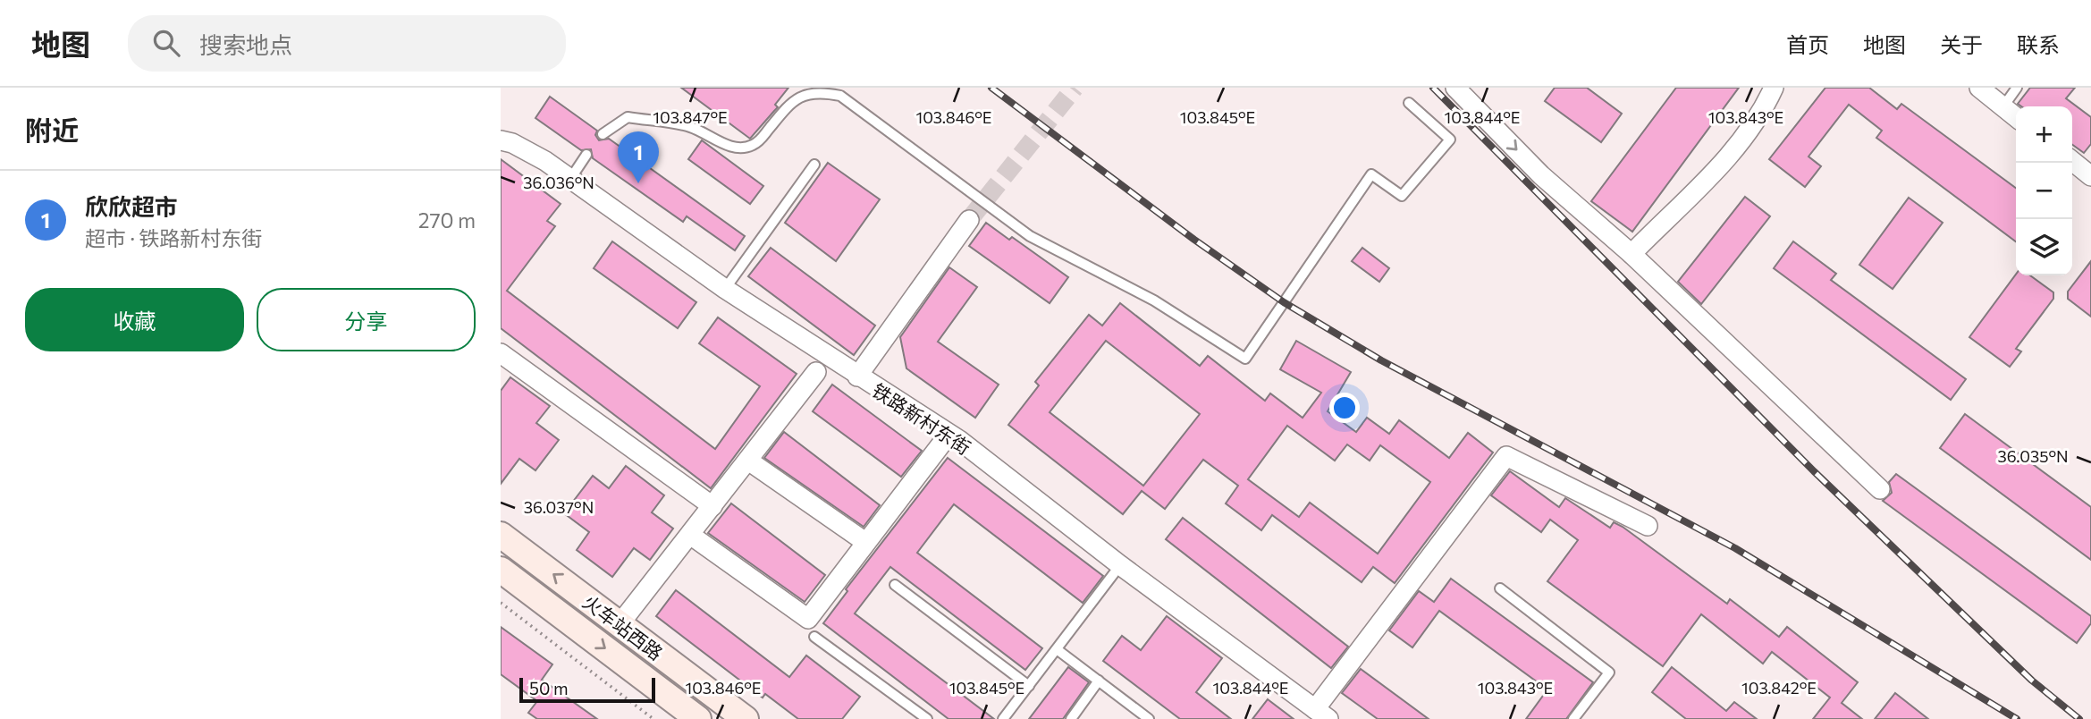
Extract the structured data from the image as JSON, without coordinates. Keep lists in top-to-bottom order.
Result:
{
  "streets": {
    "main road": ["火车站西路"],
    "street": ["铁路新村东街"]
  },
  "scale_bar": "50 m",
  "page": {
    "header": "地图",
    "search": "搜索地点",
    "nav": [
      "首页",
      "地图",
      "关于",
      "联系"
    ],
    "heading": "附近",
    "map_buttons": ["+", "−"],
    "pins": "1",
    "list": [
      {
        "mark": "1",
        "name": "欣欣超市",
        "note": "超市 · 铁路新村东街",
        "value": "270 m"
      }
    ],
    "buttons": ["收藏", "分享"],
    "scale": "50 m"
  },
  "coordinates": [
    "103.847°E",
    "103.846°E",
    "103.845°E",
    "103.844°E",
    "103.843°E",
    "36.036°N",
    "36.035°N",
    "36.037°N",
    "103.842°E"
  ]
}
